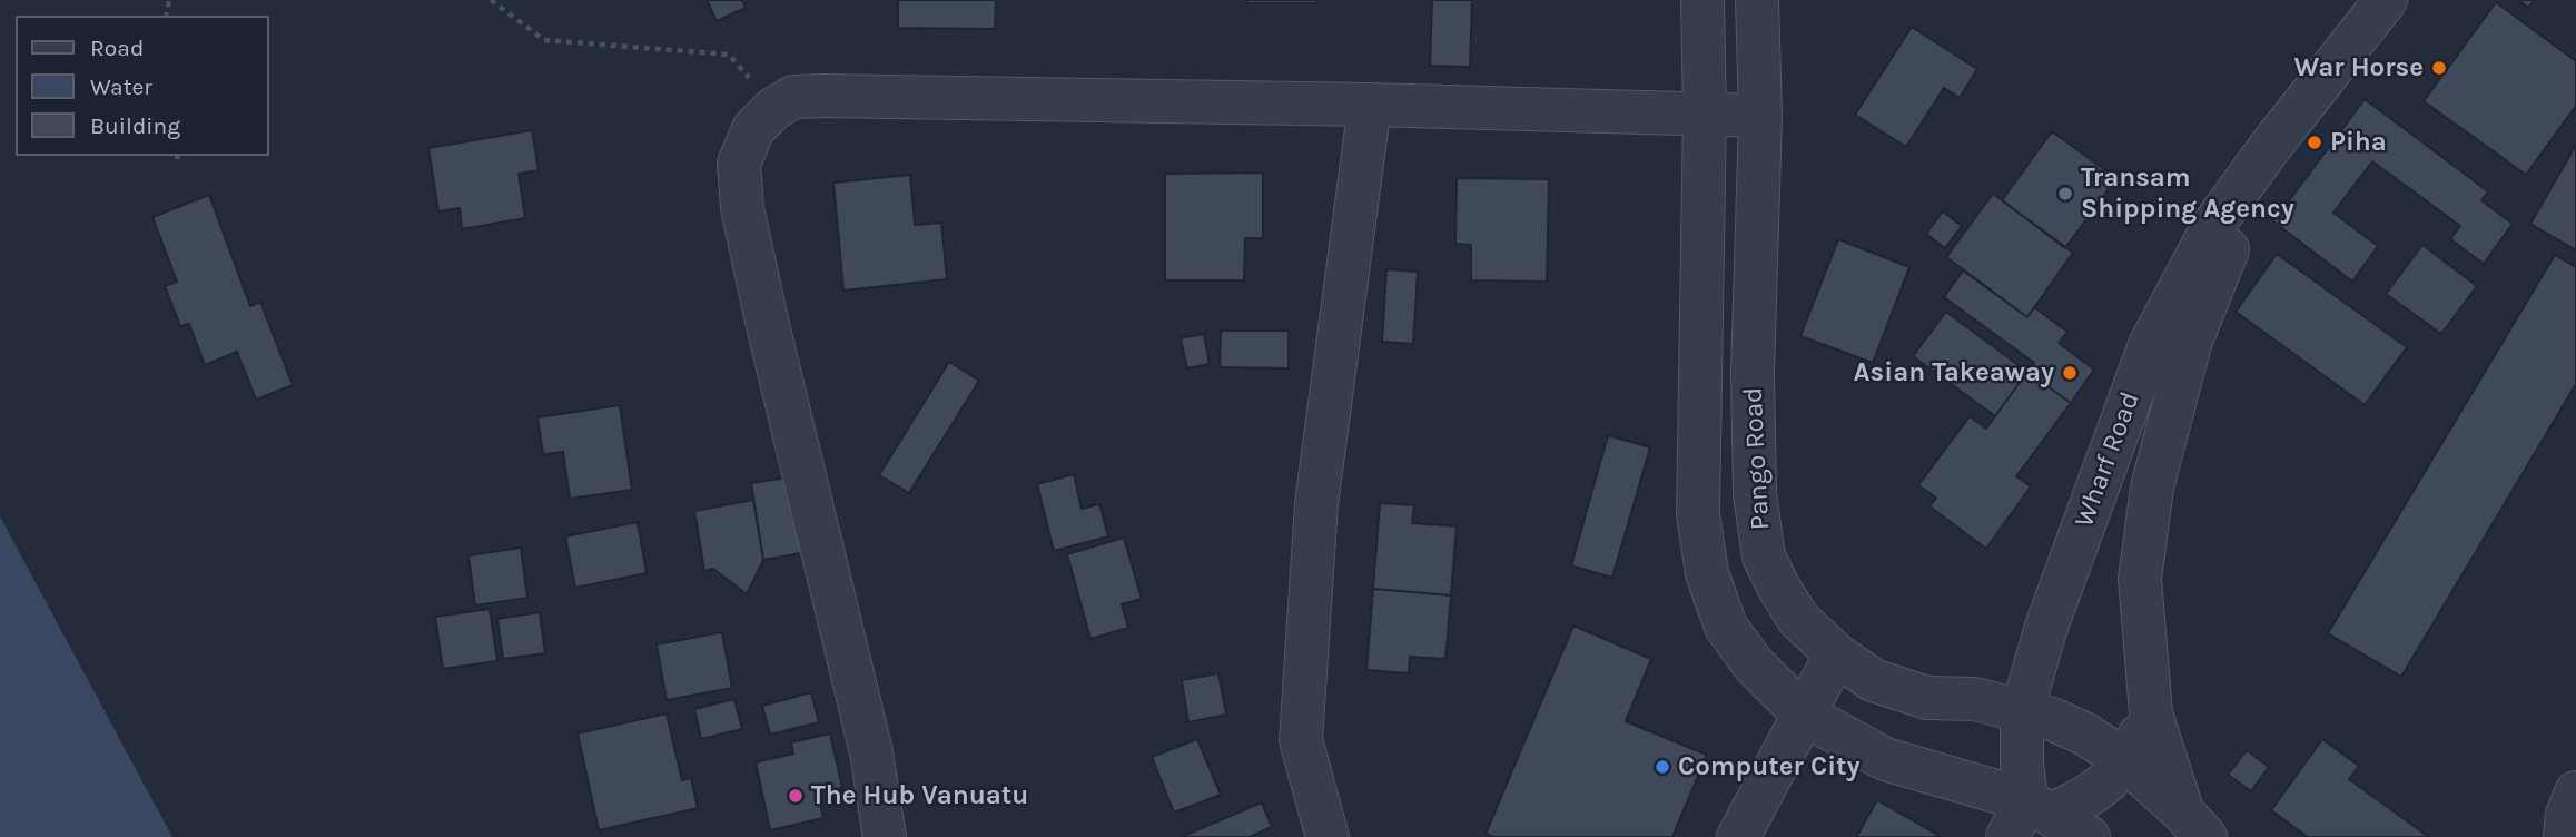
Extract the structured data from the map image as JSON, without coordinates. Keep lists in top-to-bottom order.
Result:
{
  "streets": {
    "street": ["Pango Road", "Wharf Road"]
  },
  "crossings": [
    ["Pango Road", "Wharf Road"]
  ],
  "places": [
    "War Horse",
    "Piha",
    "Transam Shipping Agency",
    "Asian Takeaway",
    "Computer City",
    "The Hub Vanuatu"
  ],
  "legend": ["Road", "Water", "Building"]
}
